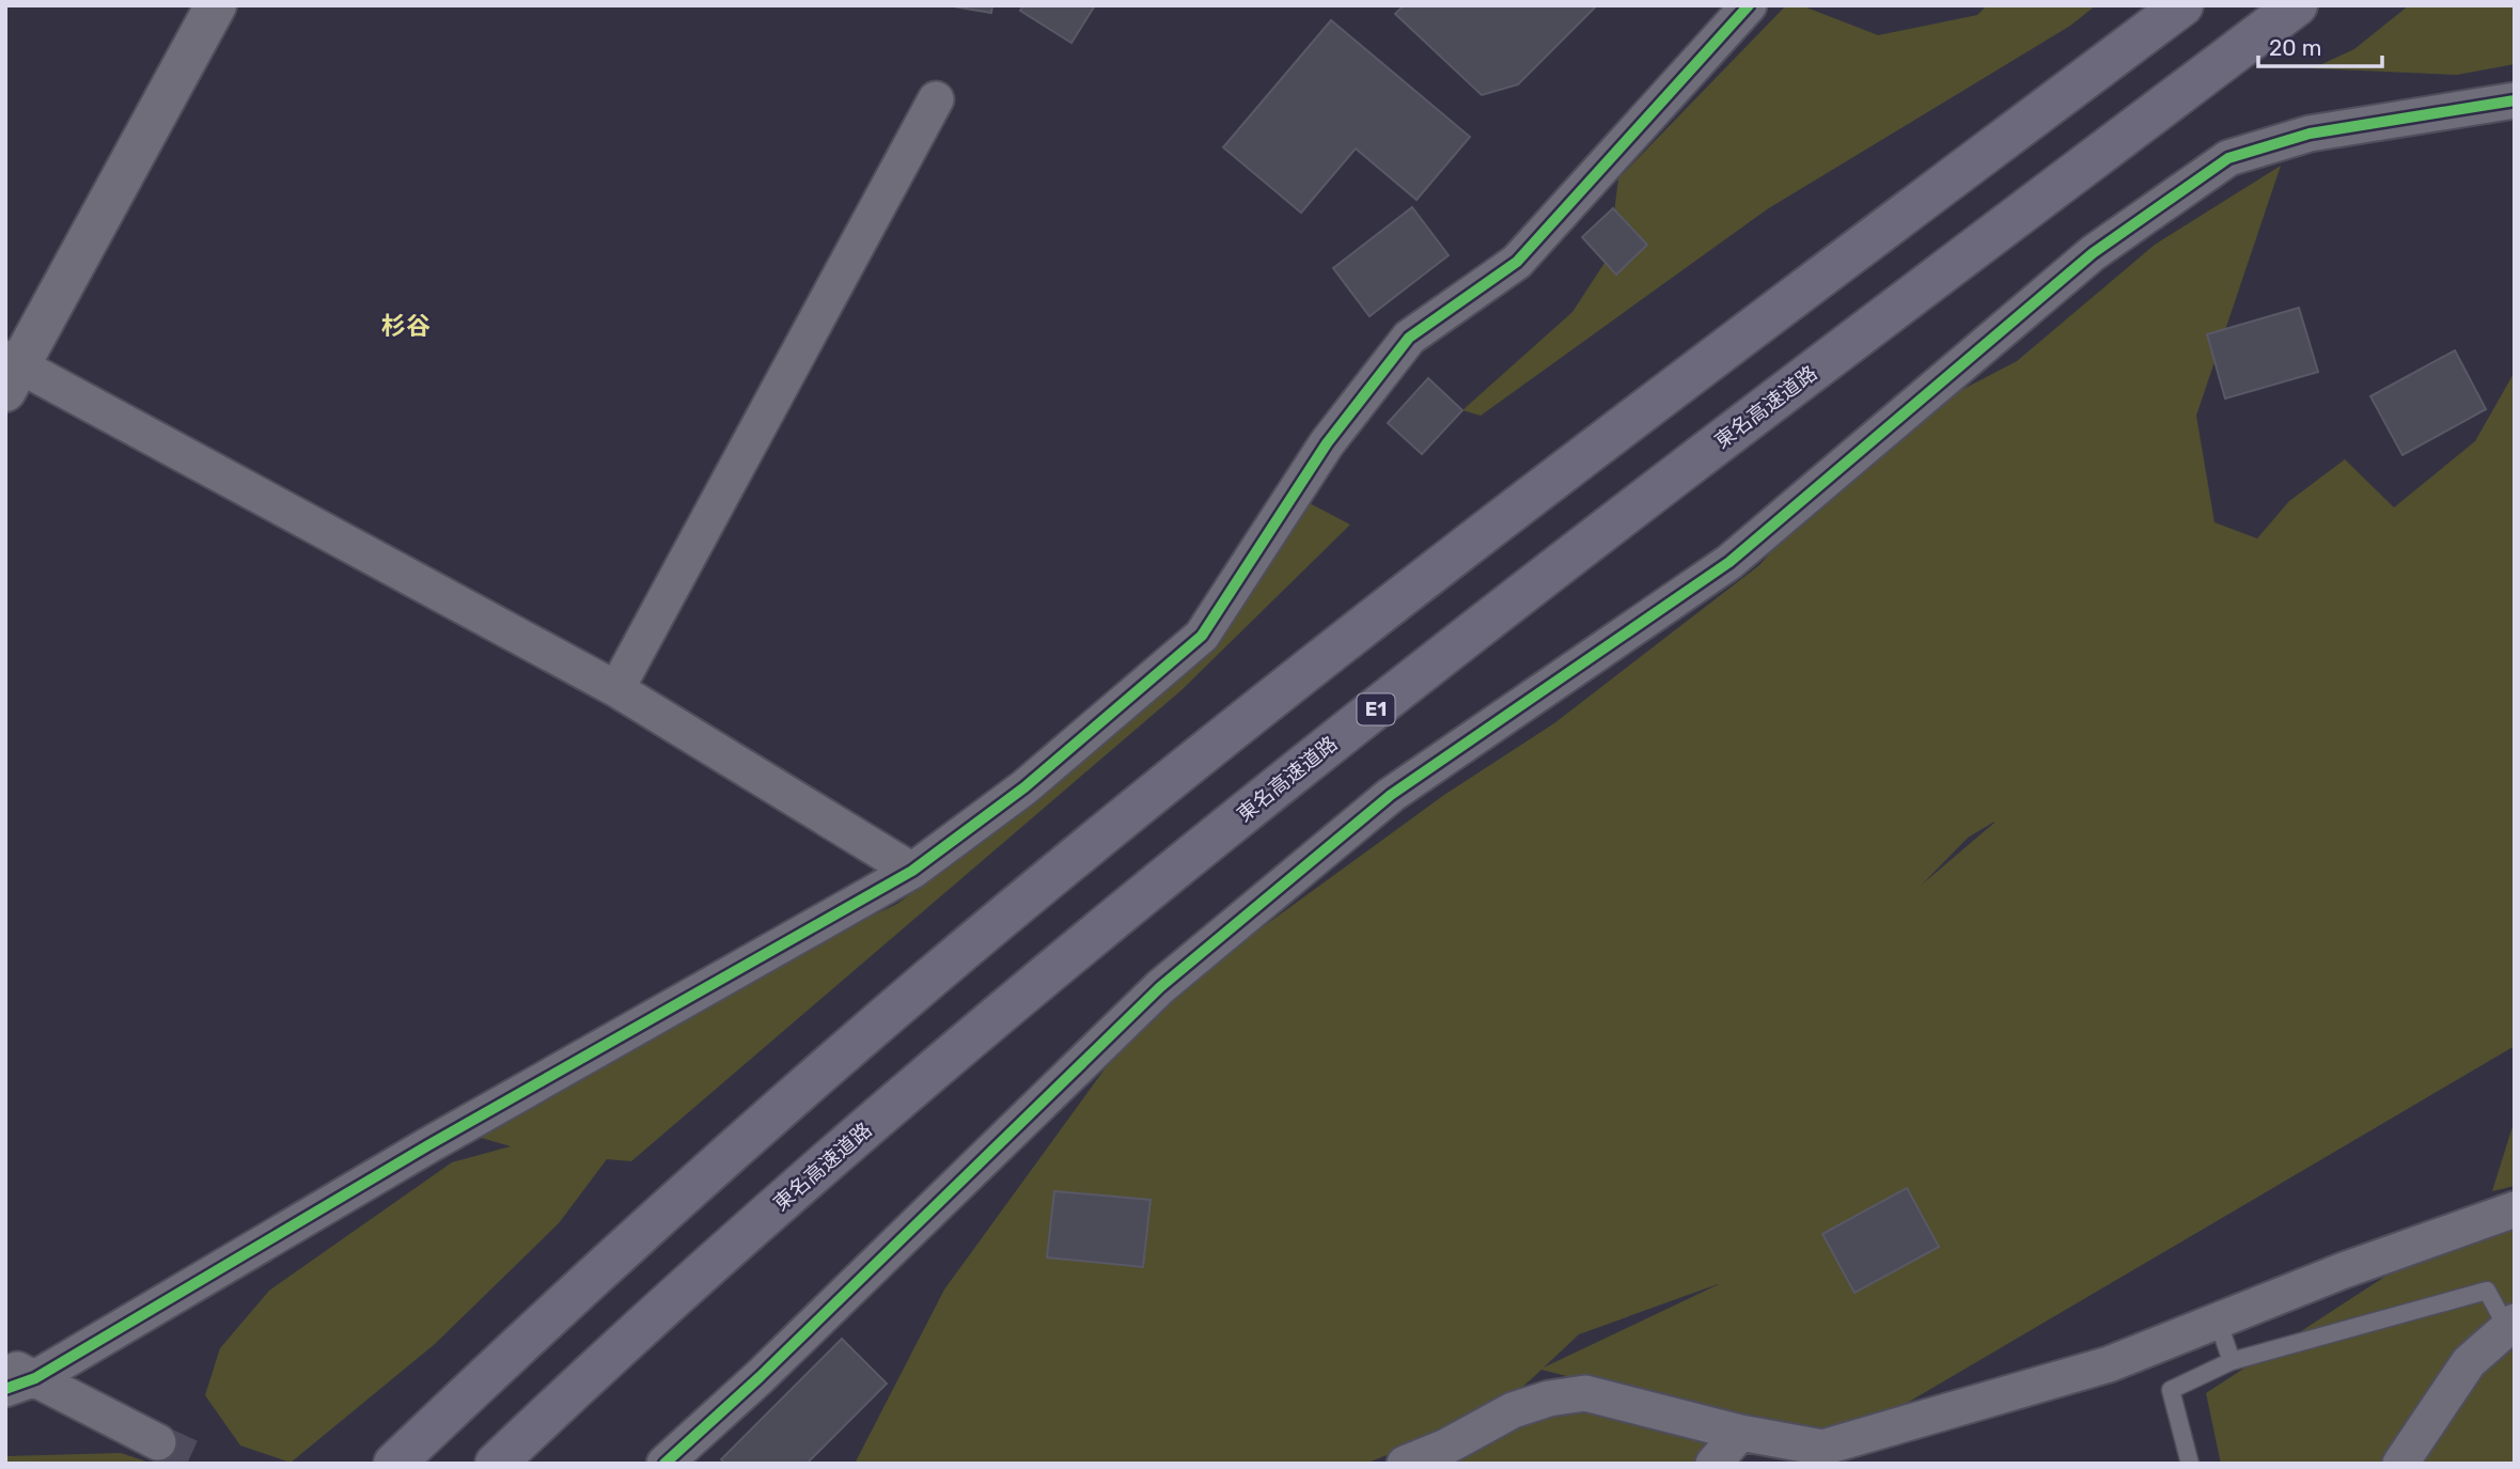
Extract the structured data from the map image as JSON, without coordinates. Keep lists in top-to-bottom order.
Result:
{
  "streets": {
    "highway": ["東名高速道路", "E1"]
  },
  "districts": ["杉谷"],
  "scale_bar": "20 m"
}
